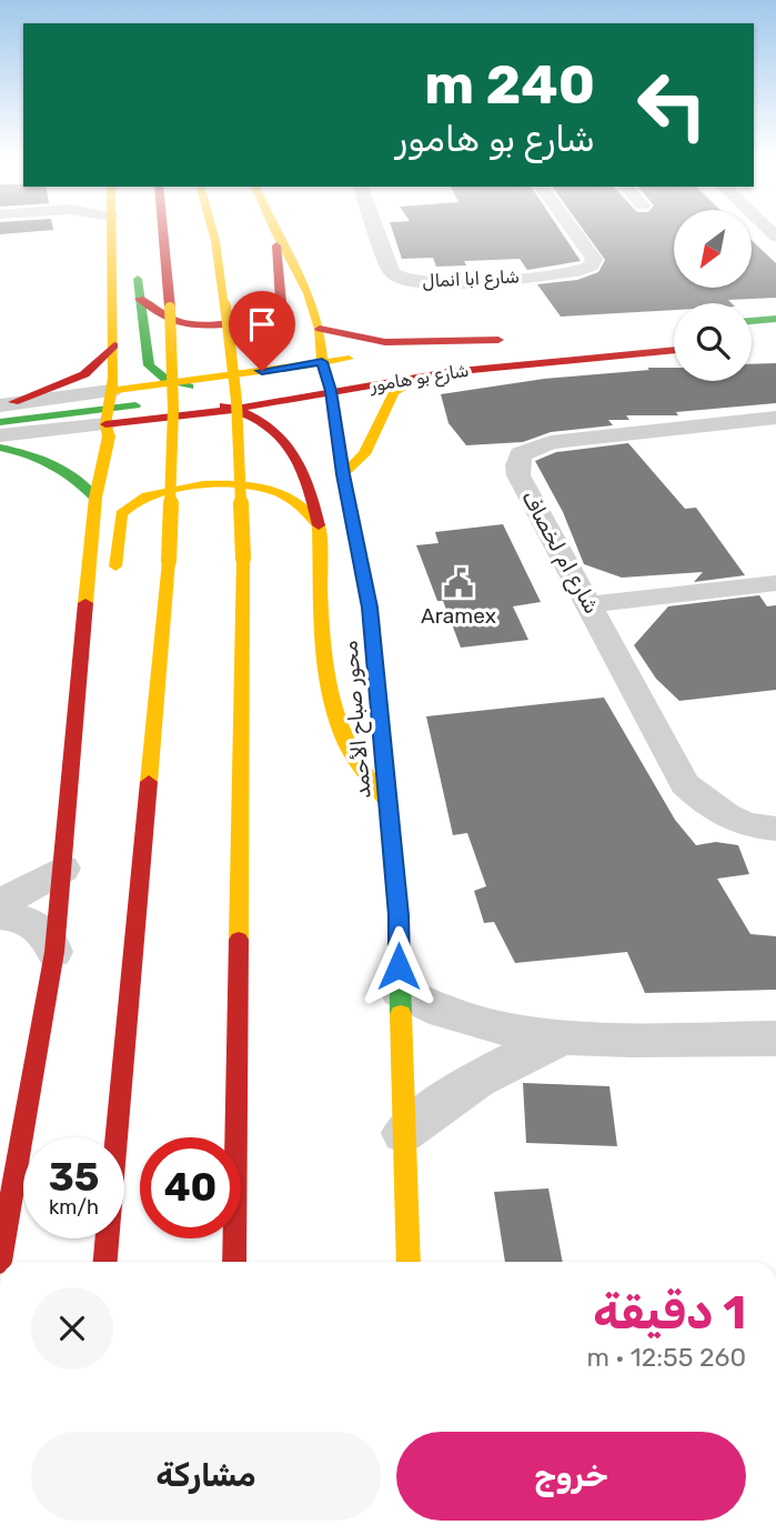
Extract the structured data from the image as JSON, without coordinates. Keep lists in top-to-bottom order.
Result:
{
  "streets": {
    "main road": ["شارع بو هامور", "محور صباح الأحمد"],
    "street": ["شارع ابا انمال", "شارع ام لخصاف"]
  },
  "crossings": [
    ["شارع بو هامور", "محور صباح الأحمد"]
  ],
  "places": {
    "public building": ["Aramex"]
  },
  "north": "bottom left",
  "page": {
    "turn": ["240 m", "شارع بو هامور"],
    "speed": "35 km/h",
    "limit": "40",
    "heading": ["1 دقيقة", "260 m · 12:55"],
    "buttons": ["خروج", "مشاركة"]
  }
}
